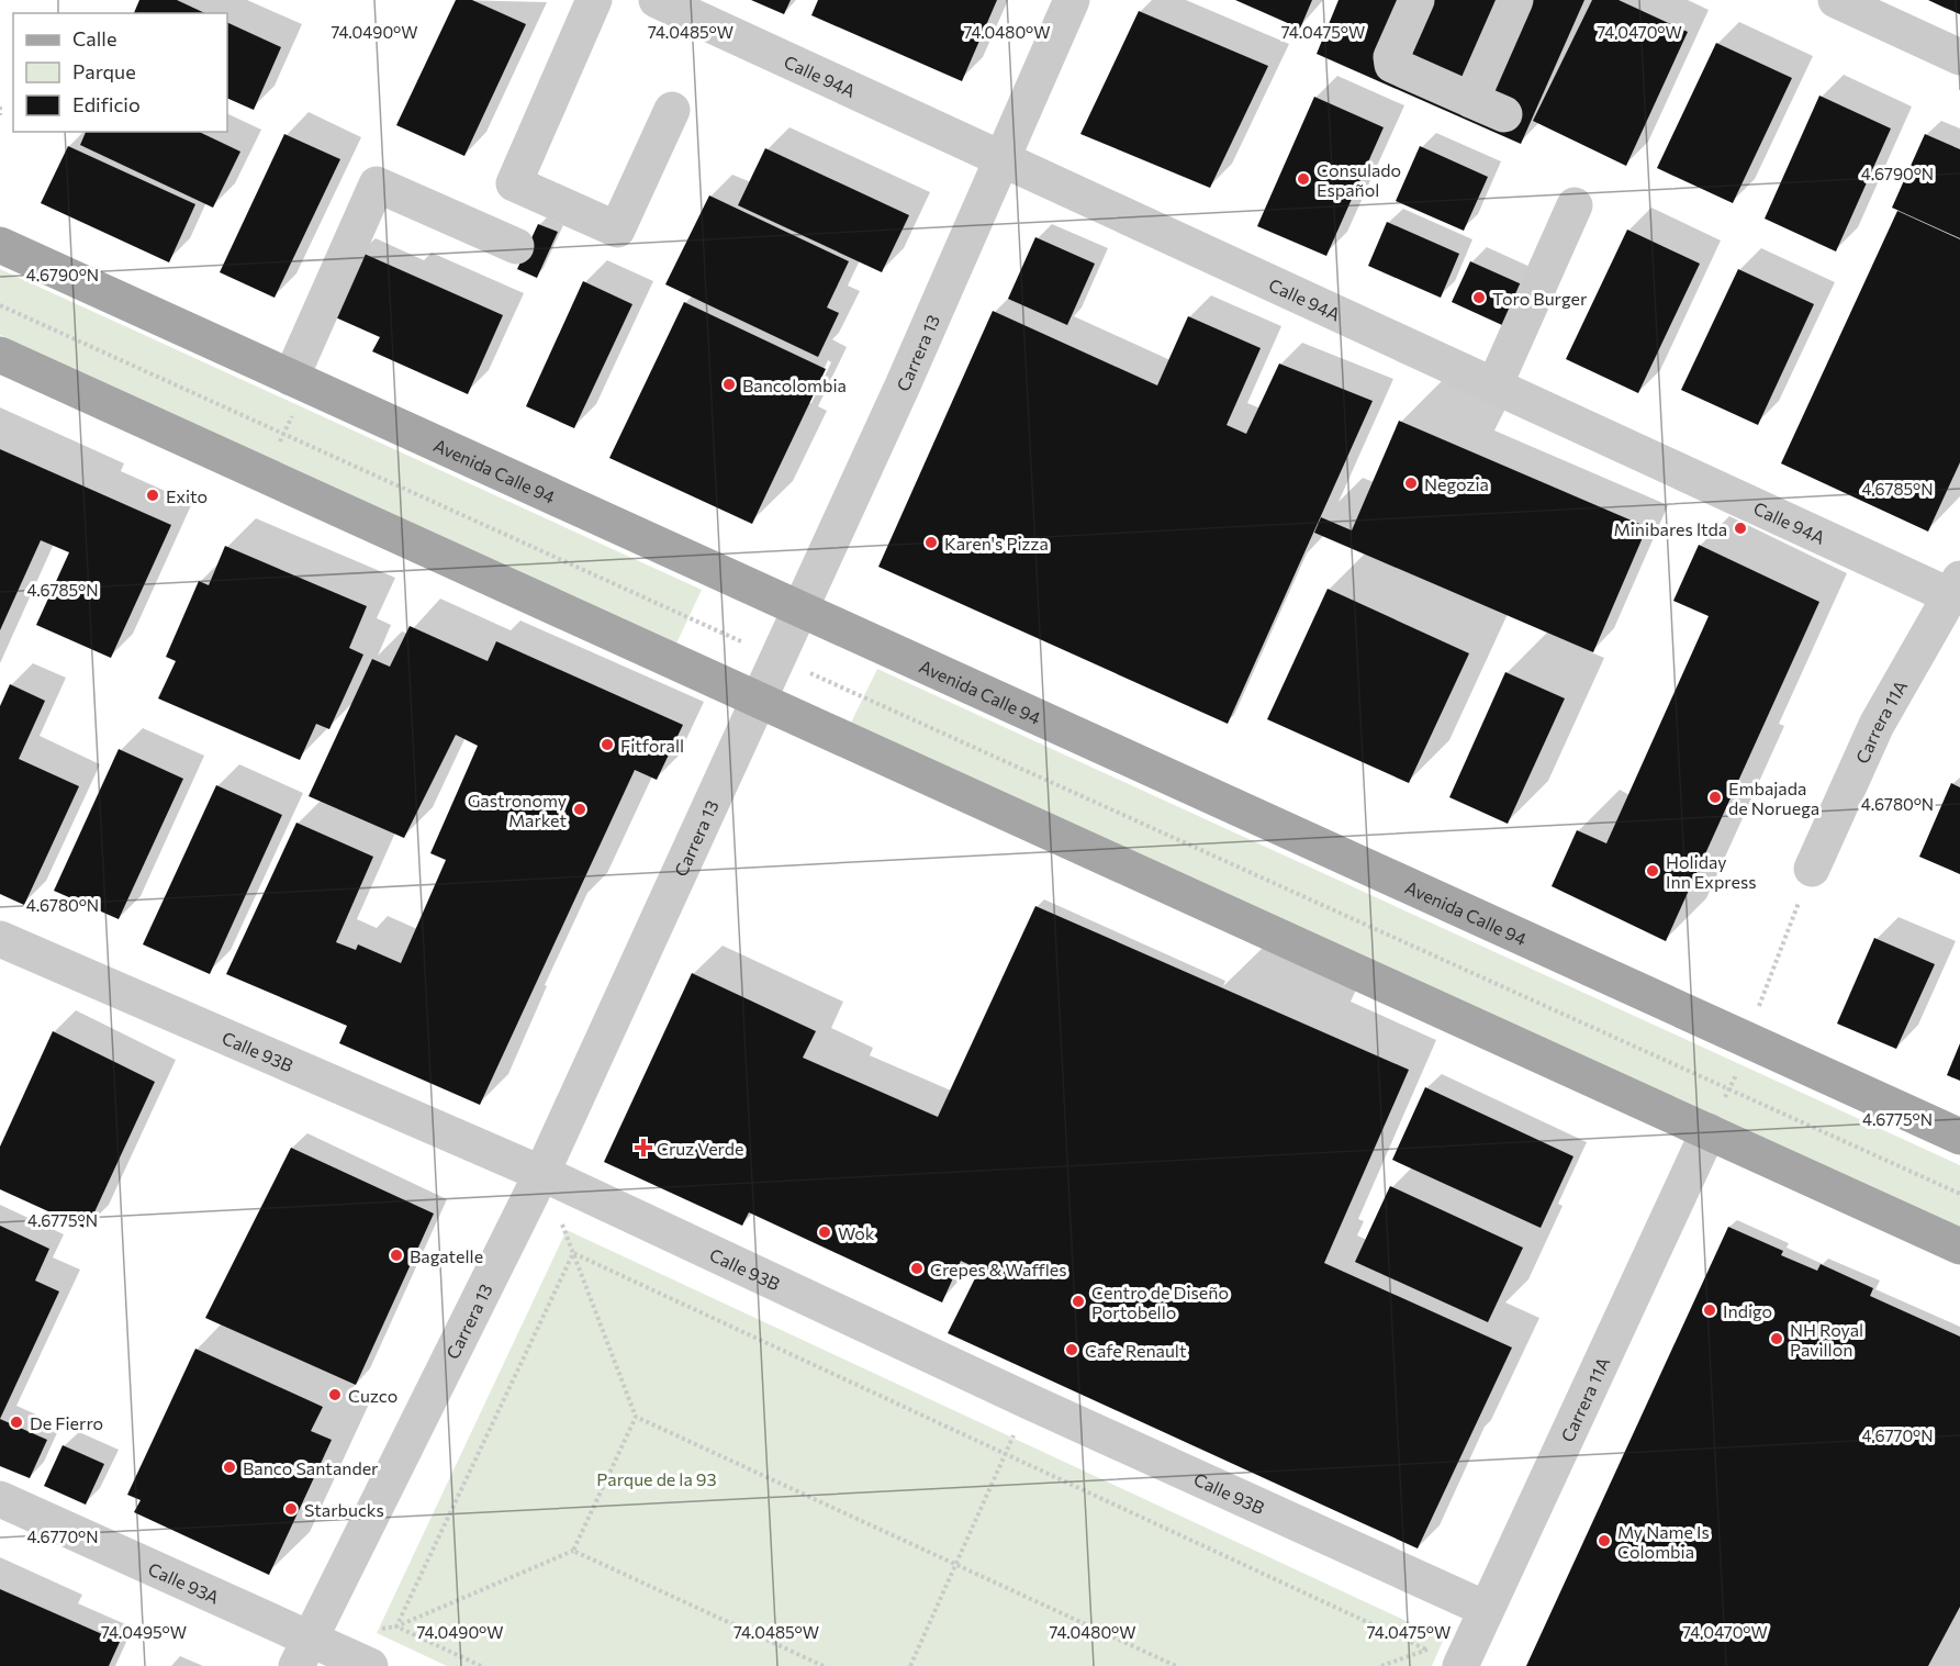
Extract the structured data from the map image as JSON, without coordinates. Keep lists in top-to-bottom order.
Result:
{
  "streets": {
    "main road": ["Avenida Calle 94"],
    "street": [
      "Calle 94A",
      "Carrera 13",
      "Carrera 11A",
      "Calle 93B",
      "Calle 93A"
    ]
  },
  "crossings": [
    ["Calle 94A", "Carrera 13"],
    ["Calle 94A", "Carrera 11A"],
    ["Carrera 13", "Avenida Calle 94"],
    ["Carrera 13", "Calle 93B"],
    ["Carrera 13", "Calle 93A"],
    ["Carrera 11A", "Calle 93B"]
  ],
  "parks": ["Parque de la 93"],
  "places": {
    "other": [
      "Consulado Español",
      "Toro Burger",
      "Bancolombia",
      "Negozia",
      "Exito",
      "Minibares ltda",
      "Karen's Pizza",
      "Fitforall",
      "Embajada de Noruega",
      "Gastronomy Market",
      "Holiday Inn Express",
      "Wok",
      "Bagatelle",
      "Crepes & Waffles",
      "Centro de Diseño Portobello",
      "Indigo",
      "NH Royal Pavillon",
      "Cafe Renault",
      "Cuzco",
      "De Fierro",
      "Banco Santander",
      "Starbucks",
      "My Name Is Colombia"
    ],
    "health": ["Cruz Verde"]
  },
  "legend": ["Calle", "Parque", "Edificio"],
  "coordinates": [
    "74.0490°W",
    "74.0485°W",
    "74.0480°W",
    "74.0475°W",
    "74.0470°W",
    "4.6790°N",
    "4.6785°N",
    "4.6780°N",
    "4.6775°N",
    "4.6770°N",
    "74.0495°W"
  ]
}
